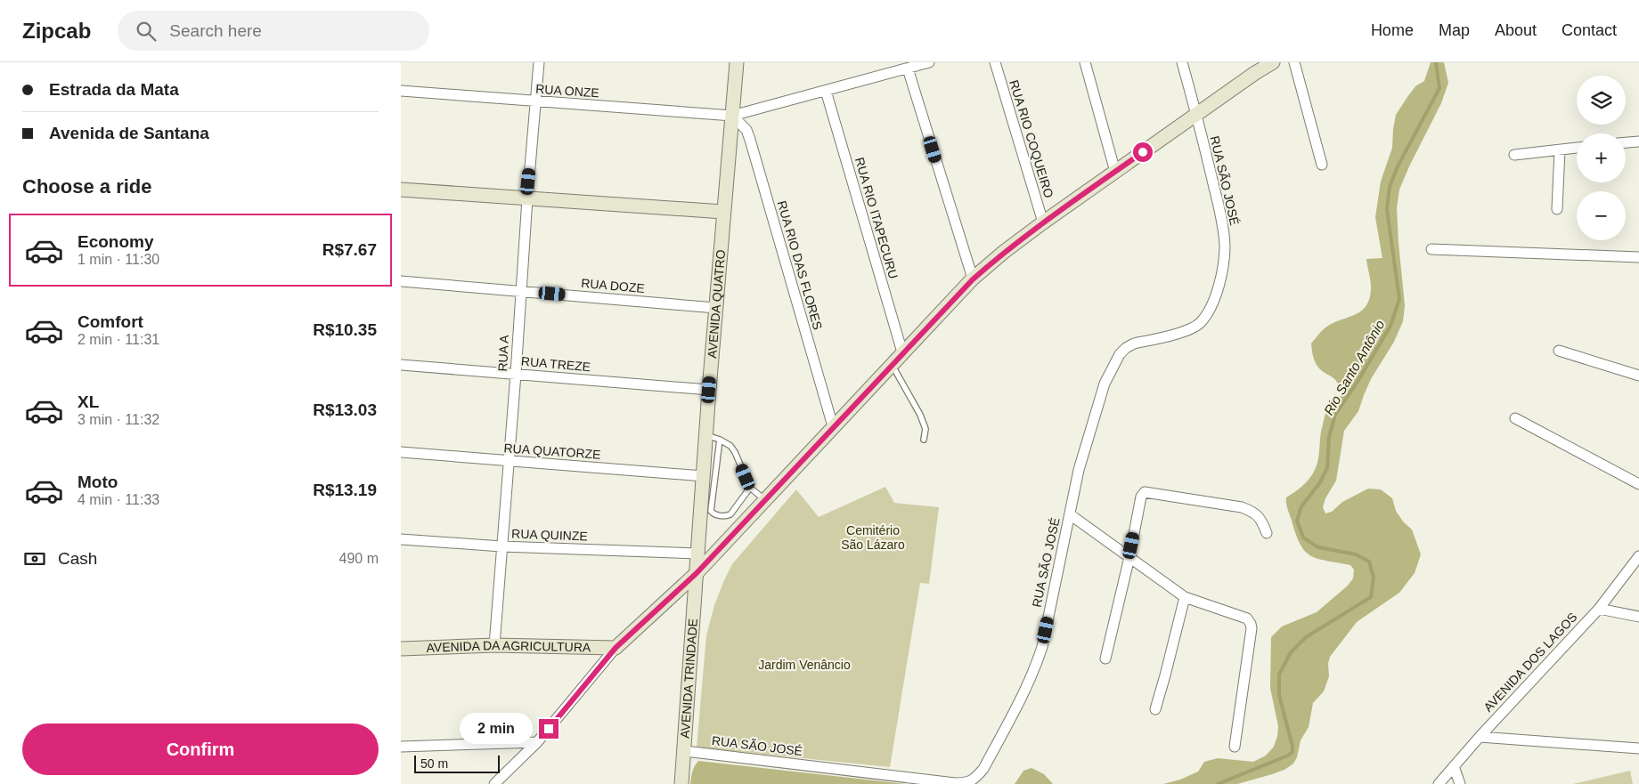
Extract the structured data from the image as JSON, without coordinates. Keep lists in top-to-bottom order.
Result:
{
  "streets": {
    "main road": ["AVENIDA QUATRO", "AVENIDA DA AGRICULTURA", "AVENIDA TRINDADE"],
    "street": [
      "RUA ONZE",
      "RUA RIO COQUEIRO",
      "RUA SÃO JOSÉ",
      "RUA RIO ITAPECURU",
      "RUA RIO DAS FLORES",
      "RUA DOZE",
      "RUA A",
      "RUA TREZE",
      "RUA QUATORZE",
      "RUA QUINZE",
      "AVENIDA DOS LAGOS"
    ]
  },
  "crossings": [
    ["RUA ONZE", "RUA RIO ITAPECURU"],
    ["RUA ONZE", "RUA RIO DAS FLORES"],
    ["RUA ONZE", "AVENIDA QUATRO"],
    ["RUA ONZE", "RUA A"],
    ["RUA SÃO JOSÉ", "AVENIDA TRINDADE"],
    ["RUA RIO DAS FLORES", "AVENIDA QUATRO"],
    ["RUA DOZE", "AVENIDA QUATRO"],
    ["RUA DOZE", "RUA A"],
    ["AVENIDA QUATRO", "RUA TREZE"],
    ["AVENIDA QUATRO", "RUA QUATORZE"],
    ["AVENIDA QUATRO", "RUA QUINZE"],
    ["AVENIDA QUATRO", "AVENIDA TRINDADE"],
    ["RUA A", "RUA TREZE"],
    ["RUA A", "RUA QUATORZE"],
    ["RUA A", "RUA QUINZE"],
    ["RUA A", "AVENIDA DA AGRICULTURA"]
  ],
  "water": ["Rio Santo Antônio"],
  "parks": ["Cemitério São Lázaro", "Jardim Venâncio"],
  "scale_bar": "50 m",
  "page": {
    "header": "Zipcab",
    "search": "Search here",
    "nav": [
      "Home",
      "Map",
      "About",
      "Contact"
    ],
    "banner": ["Estrada da Mata", "Avenida de Santana"],
    "map_buttons": ["+", "−"],
    "heading": "Choose a ride",
    "list": [
      {
        "name": "Economy",
        "note": "1 min · 11:30",
        "value": "R$7.67"
      },
      {
        "name": "Comfort",
        "note": "2 min · 11:31",
        "value": "R$10.35"
      },
      {
        "name": "XL",
        "note": "3 min · 11:32",
        "value": "R$13.03"
      },
      {
        "name": "Moto",
        "note": "4 min · 11:33",
        "value": "R$13.19"
      }
    ],
    "pay": ["Cash", "490 m"],
    "bubble": "2 min",
    "buttons": "Confirm",
    "scale": "50 m"
  }
}
